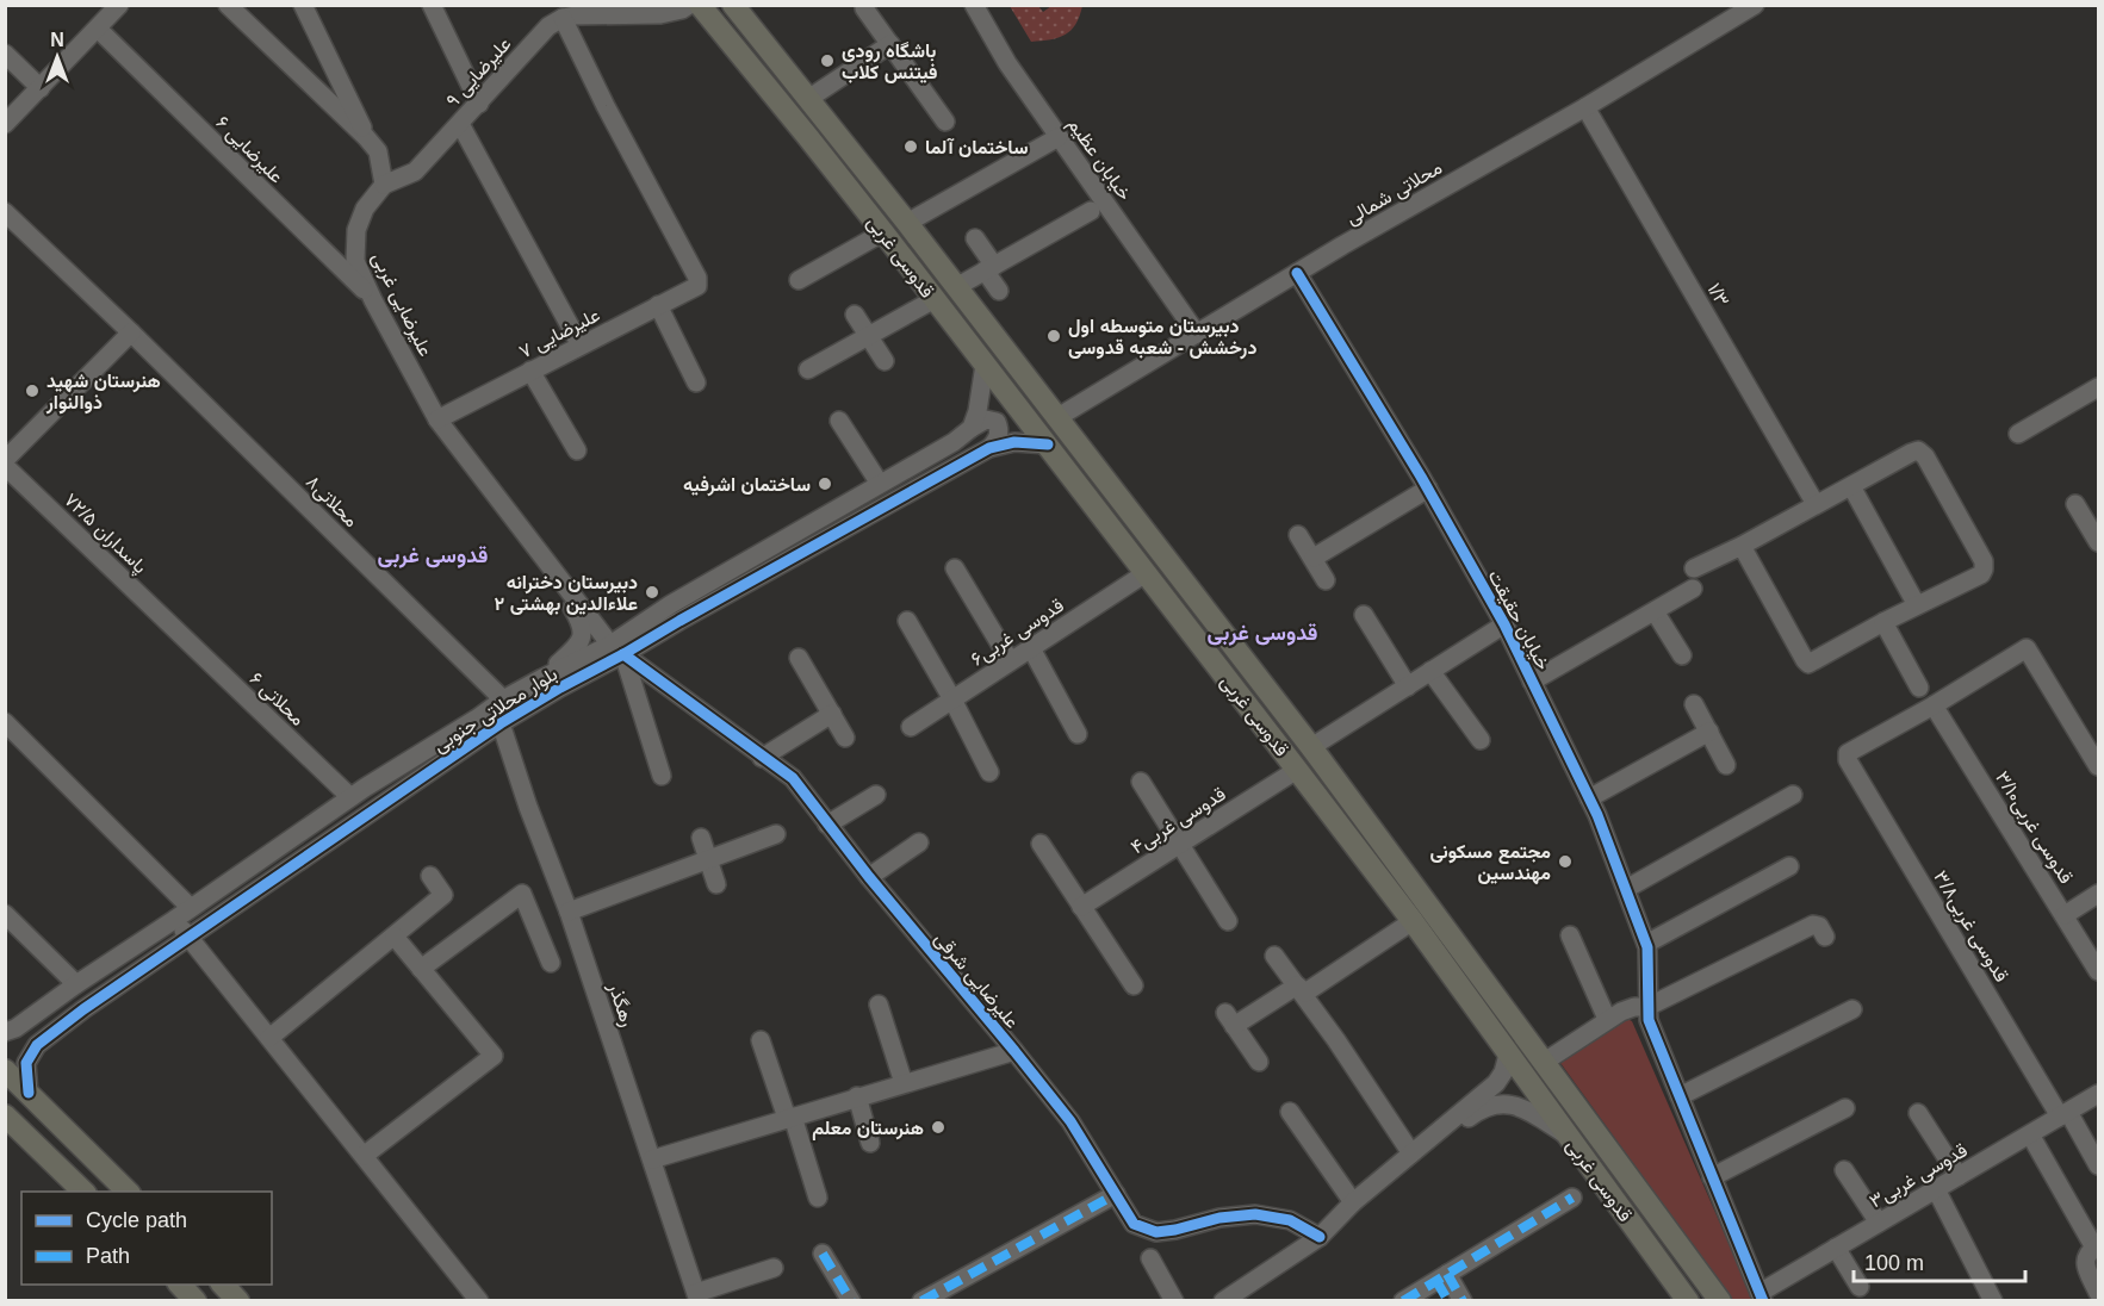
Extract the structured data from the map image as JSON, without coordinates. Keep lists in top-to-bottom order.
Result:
{
  "streets": {
    "main road": ["قدوسی غربی"],
    "street": [
      "۹ علیرضایی",
      "۶ علیرضایی",
      "خیابان عظیم",
      "محلاتی شمالی",
      "۱/۳",
      "علیرضایی غربی",
      "۷ علیرضایی",
      "محلاتی۸",
      "۷۲/۵ پاسداران",
      "خیابان حقیقت",
      "قدوسی غربی۶",
      "۶ محلاتی",
      "بلوار محلاتی جنوبی",
      "قدوسی غربی۴",
      "قدوسی غربی۳/۱۰",
      "قدوسی غربی۳/۸",
      "علیرضایی شرقی",
      "رهگذر",
      "قدوسی غربی۳"
    ]
  },
  "crossings": [
    ["۹ علیرضایی", "علیرضایی غربی"],
    ["۹ علیرضایی", "۷ علیرضایی"],
    ["۶ علیرضایی", "علیرضایی غربی"],
    ["خیابان عظیم", "محلاتی شمالی"],
    ["محلاتی شمالی", "قدوسی غربی"],
    ["محلاتی شمالی", "۱/۳"],
    ["محلاتی شمالی", "خیابان حقیقت"],
    ["قدوسی غربی", "قدوسی غربی۶"],
    ["قدوسی غربی", "بلوار محلاتی جنوبی"],
    ["قدوسی غربی", "قدوسی غربی۴"],
    ["علیرضایی غربی", "۷ علیرضایی"],
    ["علیرضایی غربی", "بلوار محلاتی جنوبی"],
    ["علیرضایی غربی", "علیرضایی شرقی"],
    ["محلاتی۸", "بلوار محلاتی جنوبی"],
    ["۷۲/۵ پاسداران", "۶ محلاتی"],
    ["خیابان حقیقت", "قدوسی غربی۳"],
    ["۶ محلاتی", "بلوار محلاتی جنوبی"],
    ["بلوار محلاتی جنوبی", "علیرضایی شرقی"],
    ["بلوار محلاتی جنوبی", "رهگذر"],
    ["قدوسی غربی۳/۱۰", "قدوسی غربی۳/۸"],
    ["قدوسی غربی۳/۸", "قدوسی غربی۳"]
  ],
  "districts": ["قدوسی غربی", "قدوسی غربی"],
  "places": [
    "باشگاه رودی فیتنس کلاب",
    "ساختمان آلما",
    "دبیرستان متوسطه اول درخشش - شعبه قدوسی",
    "هنرستان شهید ذوالنوار",
    "ساختمان اشرفیه",
    "دبیرستان دخترانه علاءالدین بهشتی ۲",
    "مجتمع مسکونی مهندسین",
    "هنرستان معلم"
  ],
  "legend": ["Cycle path", "Path"],
  "scale_bar": "100 m",
  "north": "top"
}
